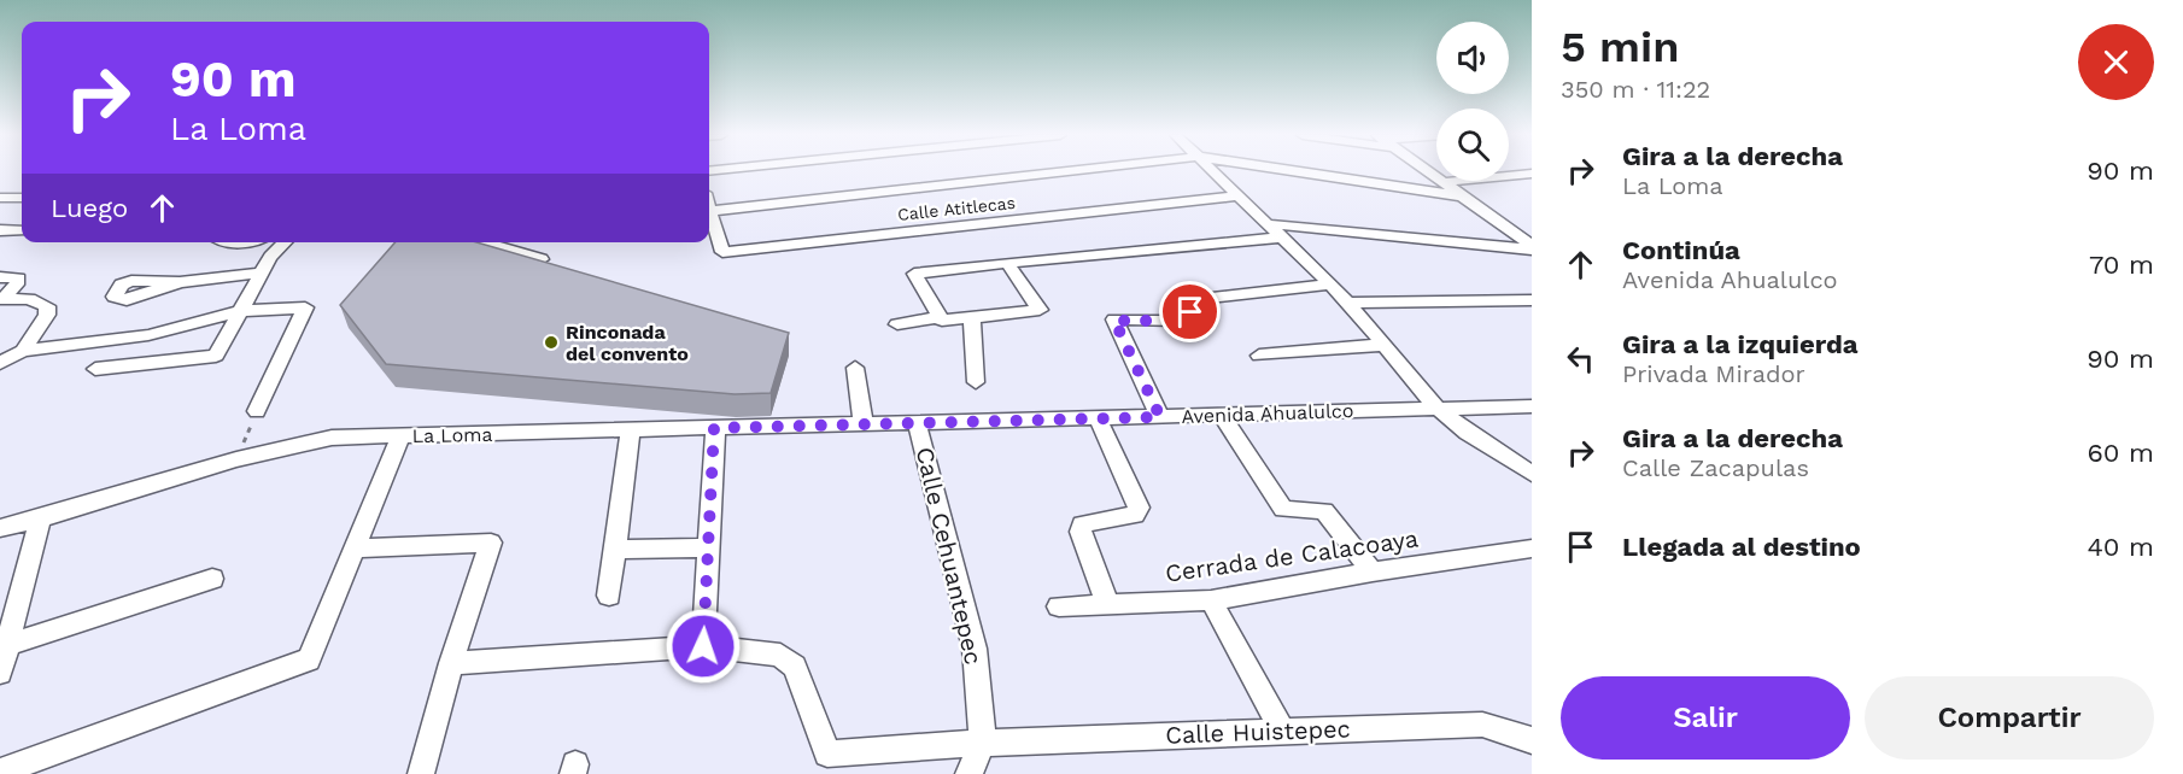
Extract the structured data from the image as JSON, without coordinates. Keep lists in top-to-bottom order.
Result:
{
  "streets": {
    "street": [
      "Calle Atitlecas",
      "Avenida Ahualulco",
      "La Loma",
      "Calle Cehuantepec",
      "Cerrada de Calacoaya",
      "Calle Huistepec"
    ]
  },
  "crossings": [
    ["Avenida Ahualulco", "La Loma"],
    ["Avenida Ahualulco", "Calle Cehuantepec"],
    ["La Loma", "Calle Cehuantepec"],
    ["Calle Cehuantepec", "Calle Huistepec"]
  ],
  "places": ["Rinconada del convento"],
  "page": {
    "heading": ["5 min", "350 m · 11:22"],
    "turn": ["90 m", "La Loma"],
    "list": [
      {
        "name": "Gira a la derecha",
        "note": "La Loma",
        "value": "90 m"
      },
      {
        "name": "Continúa",
        "note": "Avenida Ahualulco",
        "value": "70 m"
      },
      {
        "name": "Gira a la izquierda",
        "note": "Privada Mirador",
        "value": "90 m"
      },
      {
        "name": "Gira a la derecha",
        "note": "Calle Zacapulas",
        "value": "60 m"
      },
      {
        "name": "Llegada al destino",
        "value": "40 m"
      }
    ],
    "then": "Luego",
    "buttons": ["Salir", "Compartir"]
  }
}
